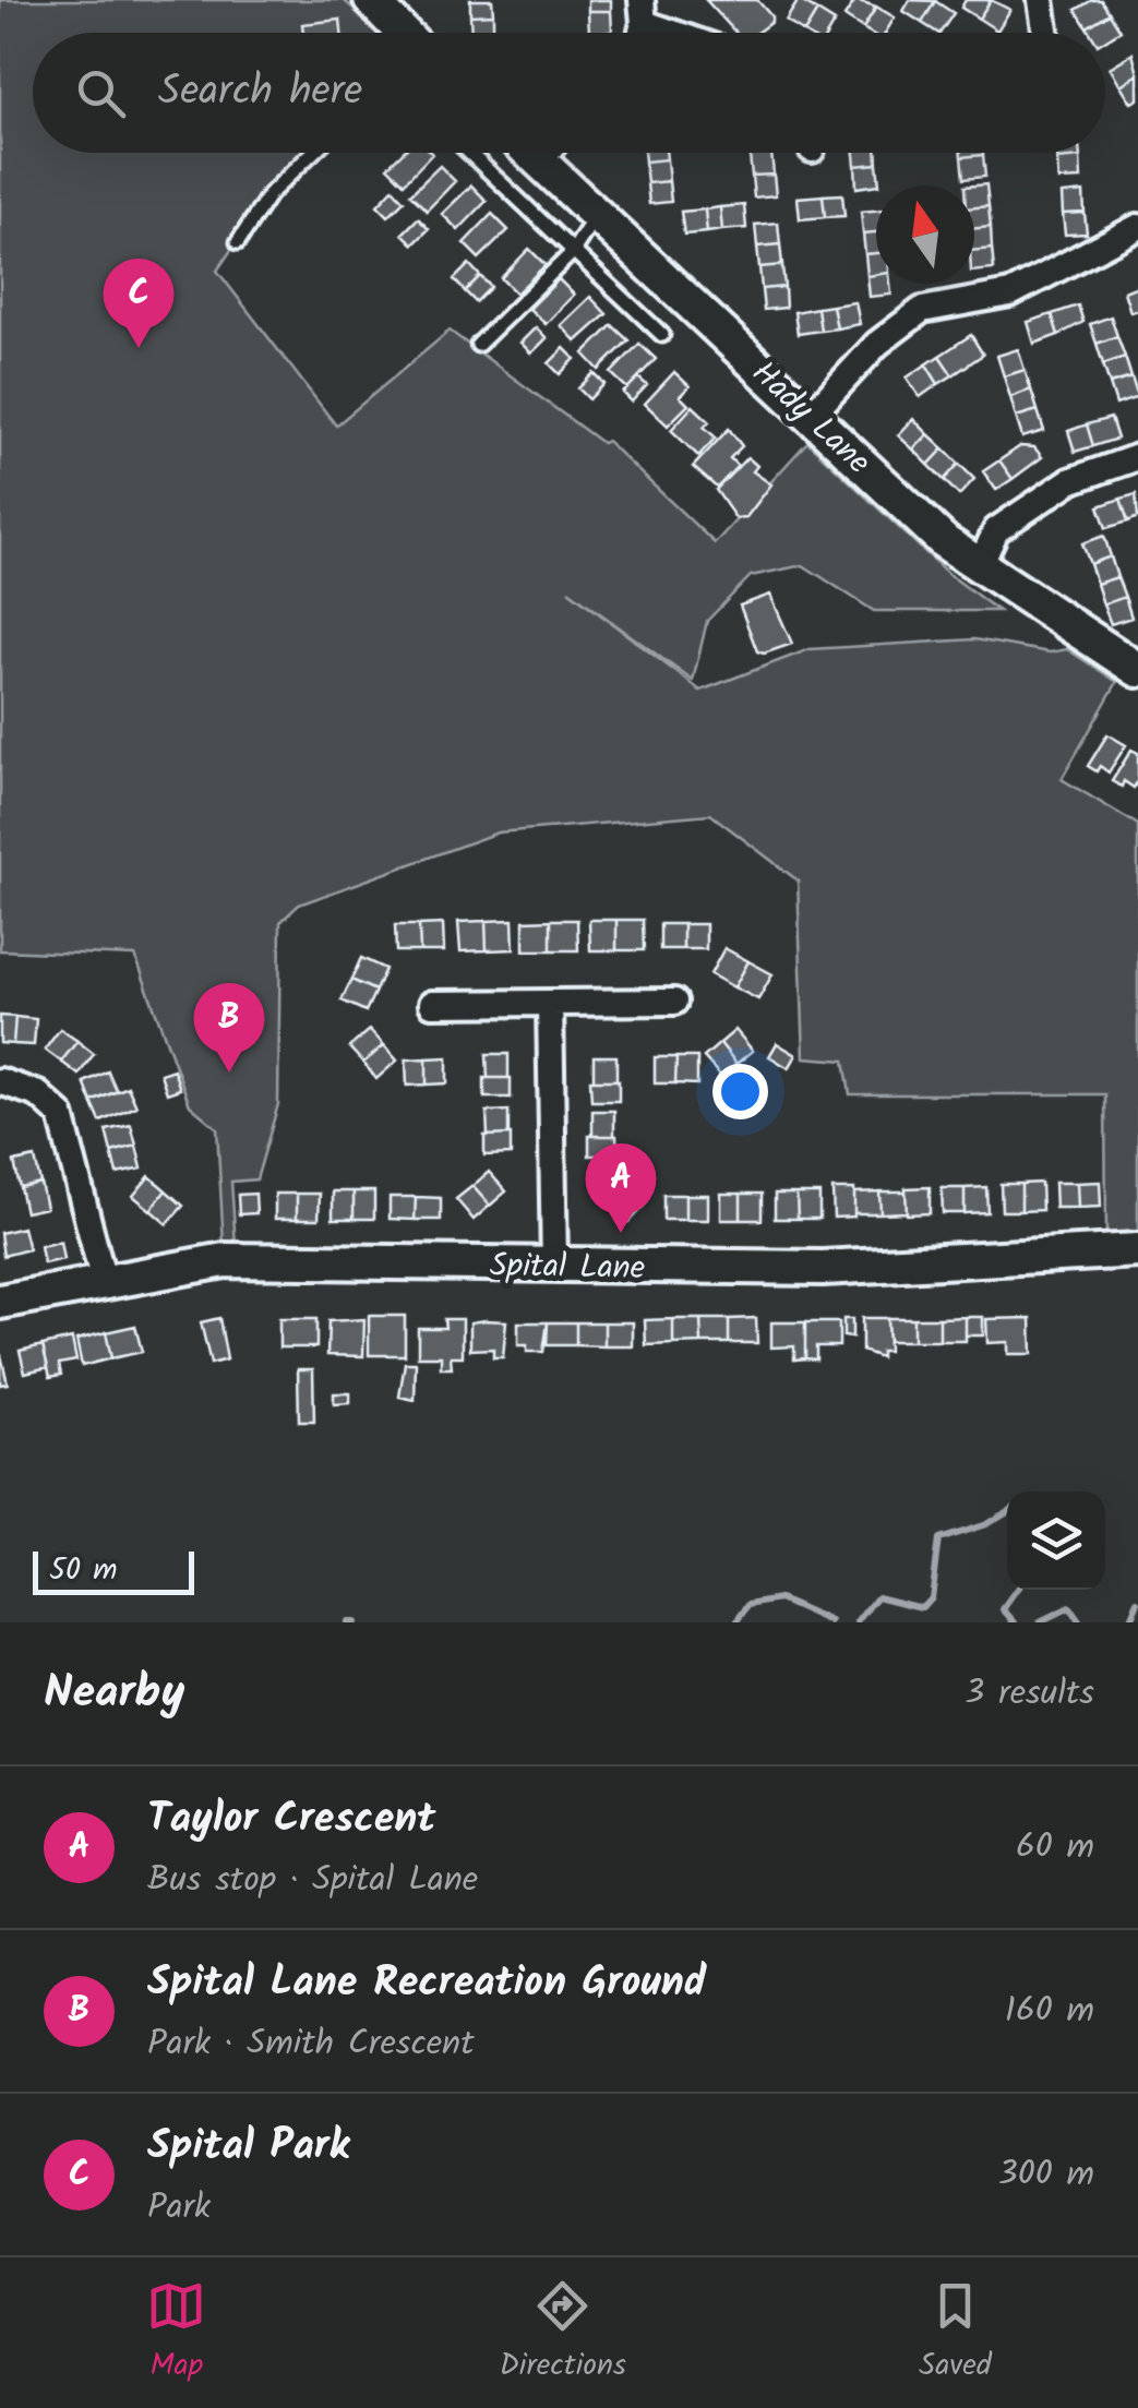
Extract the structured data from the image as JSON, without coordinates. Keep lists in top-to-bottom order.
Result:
{
  "streets": {
    "street": ["Hady Lane", "Spital Lane"]
  },
  "scale_bar": "50 m",
  "north": "top",
  "page": {
    "search": "Search here",
    "pins": ["C", "B", "A"],
    "scale": "50 m",
    "heading": ["Nearby", "3 results"],
    "list": [
      {
        "mark": "A",
        "name": "Taylor Crescent",
        "note": "Bus stop · Spital Lane",
        "value": "60 m"
      },
      {
        "mark": "B",
        "name": "Spital Lane Recreation Ground",
        "note": "Park · Smith Crescent",
        "value": "160 m"
      },
      {
        "mark": "C",
        "name": "Spital Park",
        "note": "Park",
        "value": "300 m"
      }
    ],
    "nav": ["Map", "Directions", "Saved"]
  }
}
